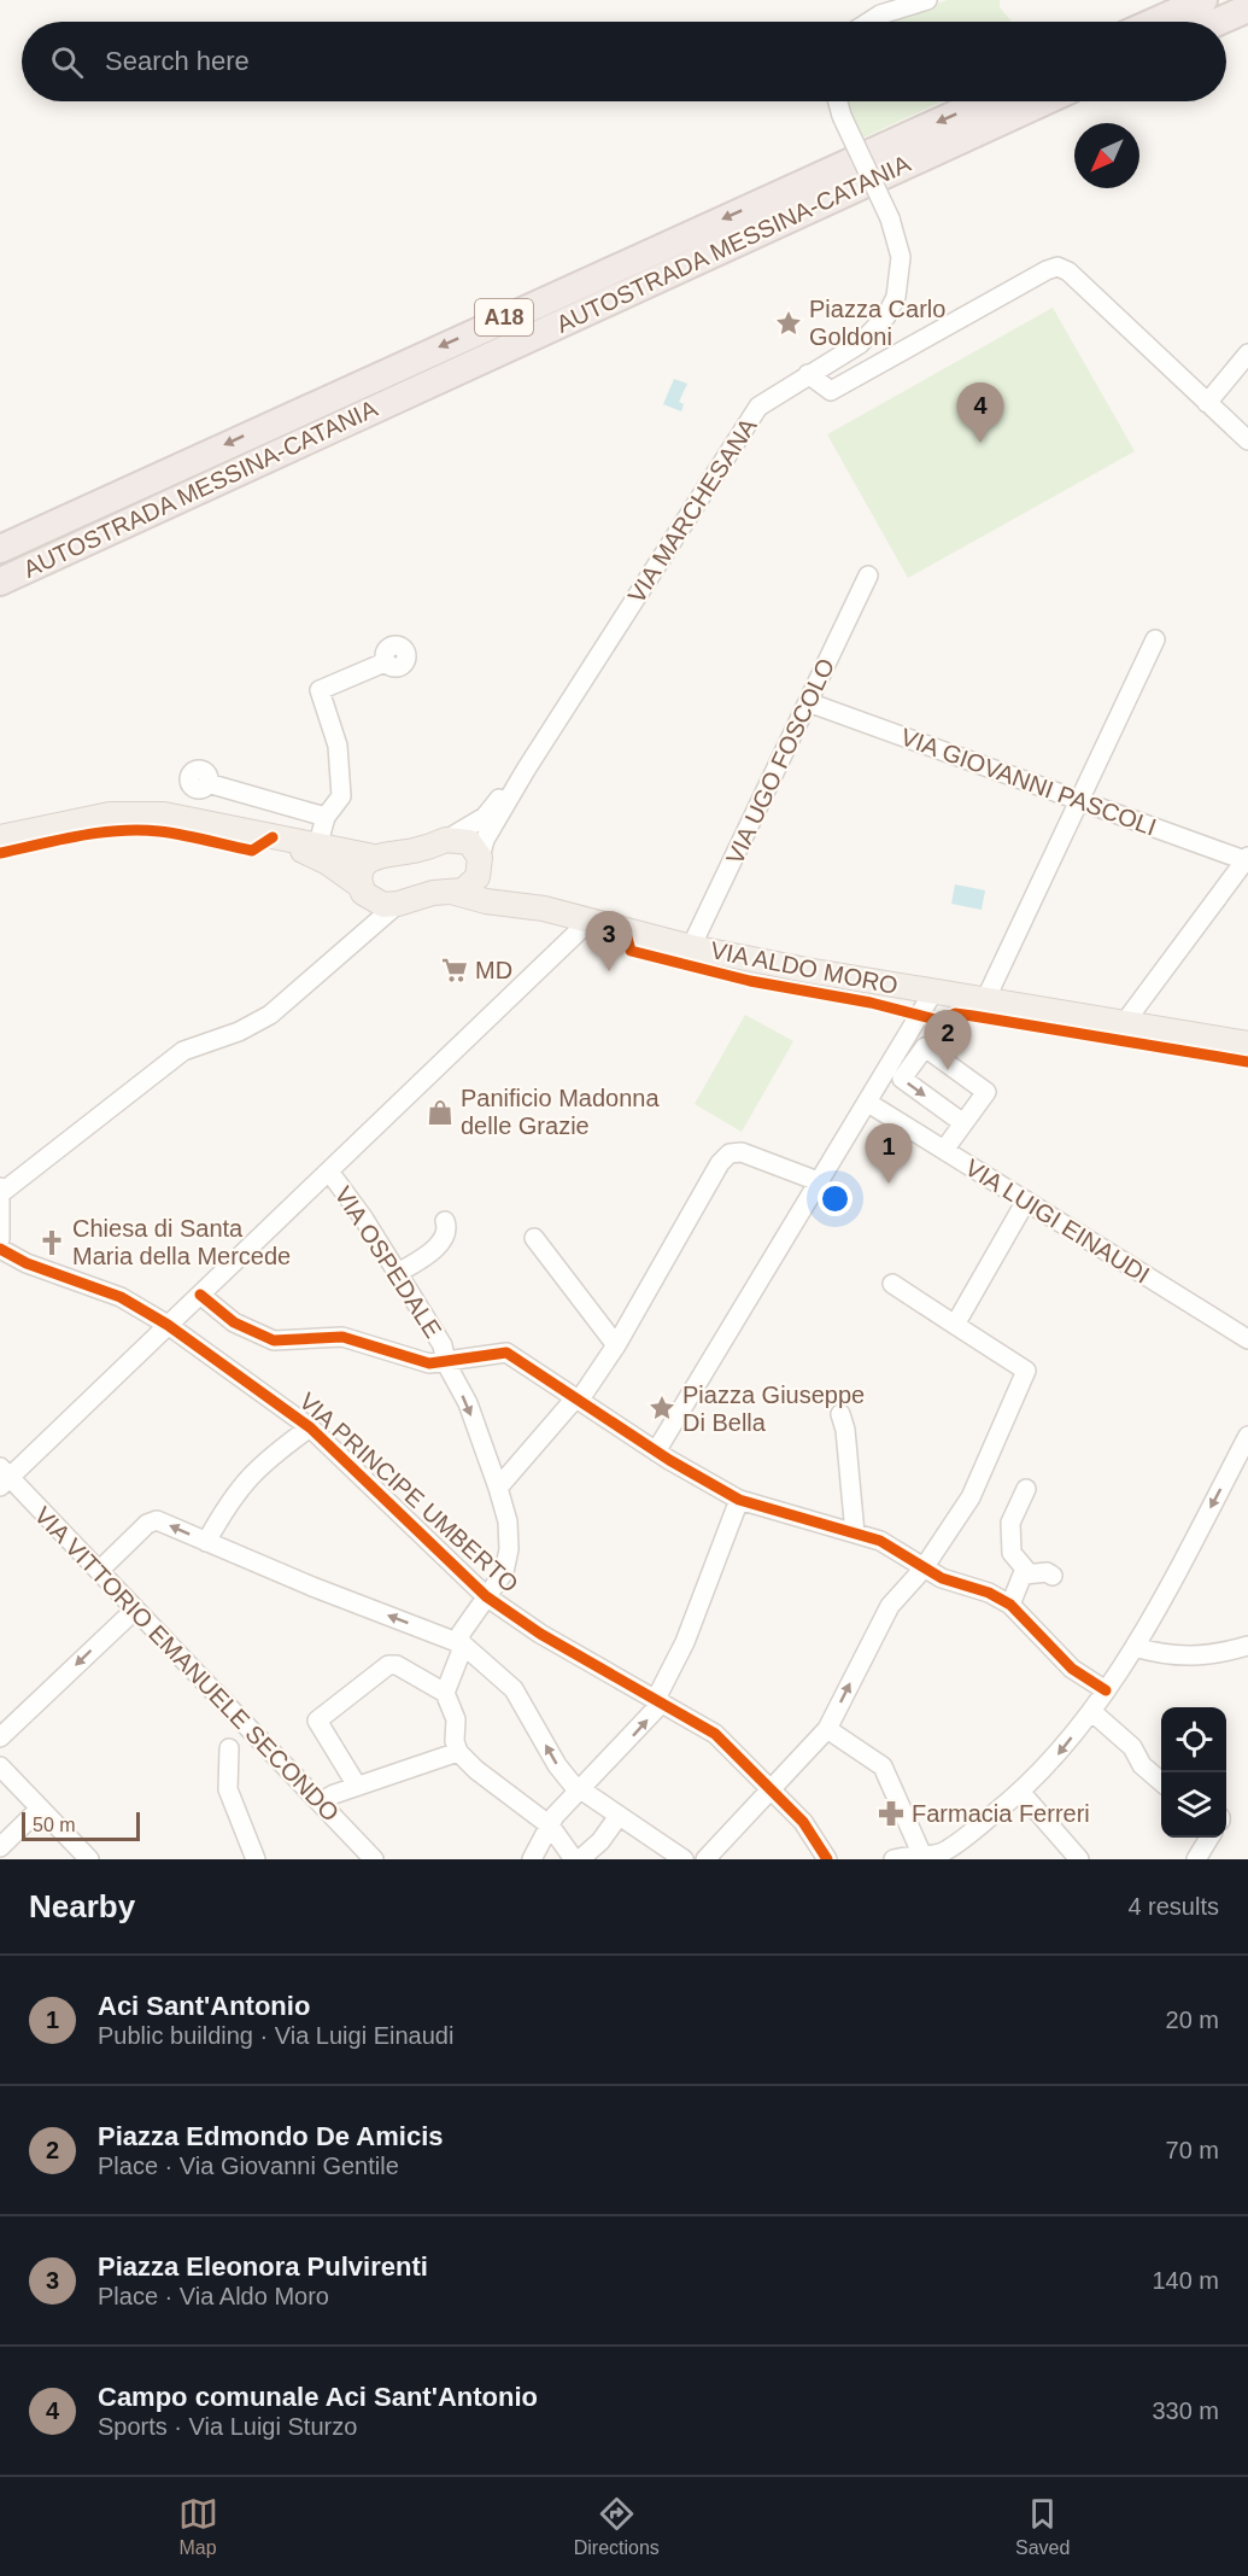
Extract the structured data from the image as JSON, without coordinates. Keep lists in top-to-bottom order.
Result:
{
  "streets": {
    "highway": ["AUTOSTRADA MESSINA-CATANIA", "A18"],
    "main road": ["VIA ALDO MORO"],
    "street": [
      "VIA MARCHESANA",
      "VIA UGO FOSCOLO",
      "VIA GIOVANNI PASCOLI",
      "VIA LUIGI EINAUDI",
      "VIA OSPEDALE",
      "VIA PRINCIPE UMBERTO",
      "VIA VITTORIO EMANUELE SECONDO"
    ]
  },
  "crossings": [
    ["VIA UGO FOSCOLO", "VIA GIOVANNI PASCOLI"],
    ["VIA UGO FOSCOLO", "VIA ALDO MORO"],
    ["VIA OSPEDALE", "VIA PRINCIPE UMBERTO"]
  ],
  "places": {
    "place": ["Piazza Carlo Goldoni", "Piazza Giuseppe Di Bella"],
    "supermarket": ["MD"],
    "shop": ["Panificio Madonna delle Grazie"],
    "church": ["Chiesa di Santa Maria della Mercede"],
    "pharmacy": ["Farmacia Ferreri"]
  },
  "scale_bar": "50 m",
  "north": "bottom left",
  "page": {
    "search": "Search here",
    "pins": [
      "4",
      "3",
      "2",
      "1"
    ],
    "scale": "50 m",
    "heading": ["Nearby", "4 results"],
    "list": [
      {
        "mark": "1",
        "name": "Aci Sant'Antonio",
        "note": "Public building · Via Luigi Einaudi",
        "value": "20 m"
      },
      {
        "mark": "2",
        "name": "Piazza Edmondo De Amicis",
        "note": "Place · Via Giovanni Gentile",
        "value": "70 m"
      },
      {
        "mark": "3",
        "name": "Piazza Eleonora Pulvirenti",
        "note": "Place · Via Aldo Moro",
        "value": "140 m"
      },
      {
        "mark": "4",
        "name": "Campo comunale Aci Sant'Antonio",
        "note": "Sports · Via Luigi Sturzo",
        "value": "330 m"
      }
    ],
    "nav": ["Map", "Directions", "Saved"]
  }
}
